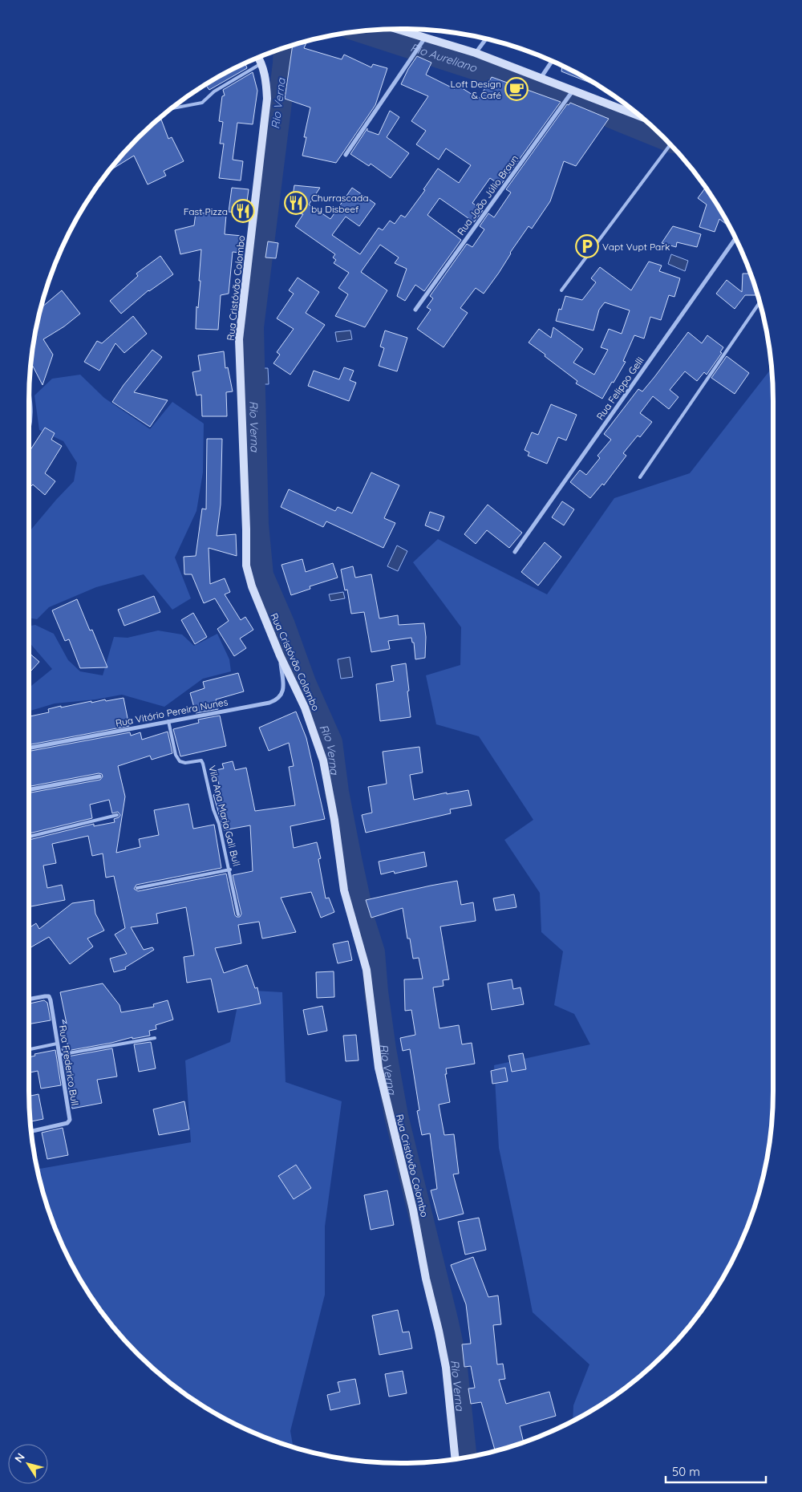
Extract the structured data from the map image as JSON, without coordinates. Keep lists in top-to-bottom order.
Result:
{
  "streets": {
    "main road": ["Rua Cristóvão Colombo"],
    "street": [
      "Rua João Júlio Braun",
      "Rua Felippo Gelli",
      "Rua Vitório Pereira Nunes",
      "Rua Frederico Bull"
    ],
    "lane": ["Vila Ana Maria Gall Bull"]
  },
  "crossings": [
    ["Rua Cristóvão Colombo", "Rua Vitório Pereira Nunes"],
    ["Rua Vitório Pereira Nunes", "Vila Ana Maria Gall Bull"]
  ],
  "water": ["Rio Aureliano", "Rio Verna"],
  "places": {
    "cafe": ["Loft Design & Café"],
    "restaurant": ["Churrascada by Disbeef", "Fast Pizza"],
    "parking": ["Vapt Vupt Park"]
  },
  "scale_bar": "50 m",
  "north": "top left"
}
